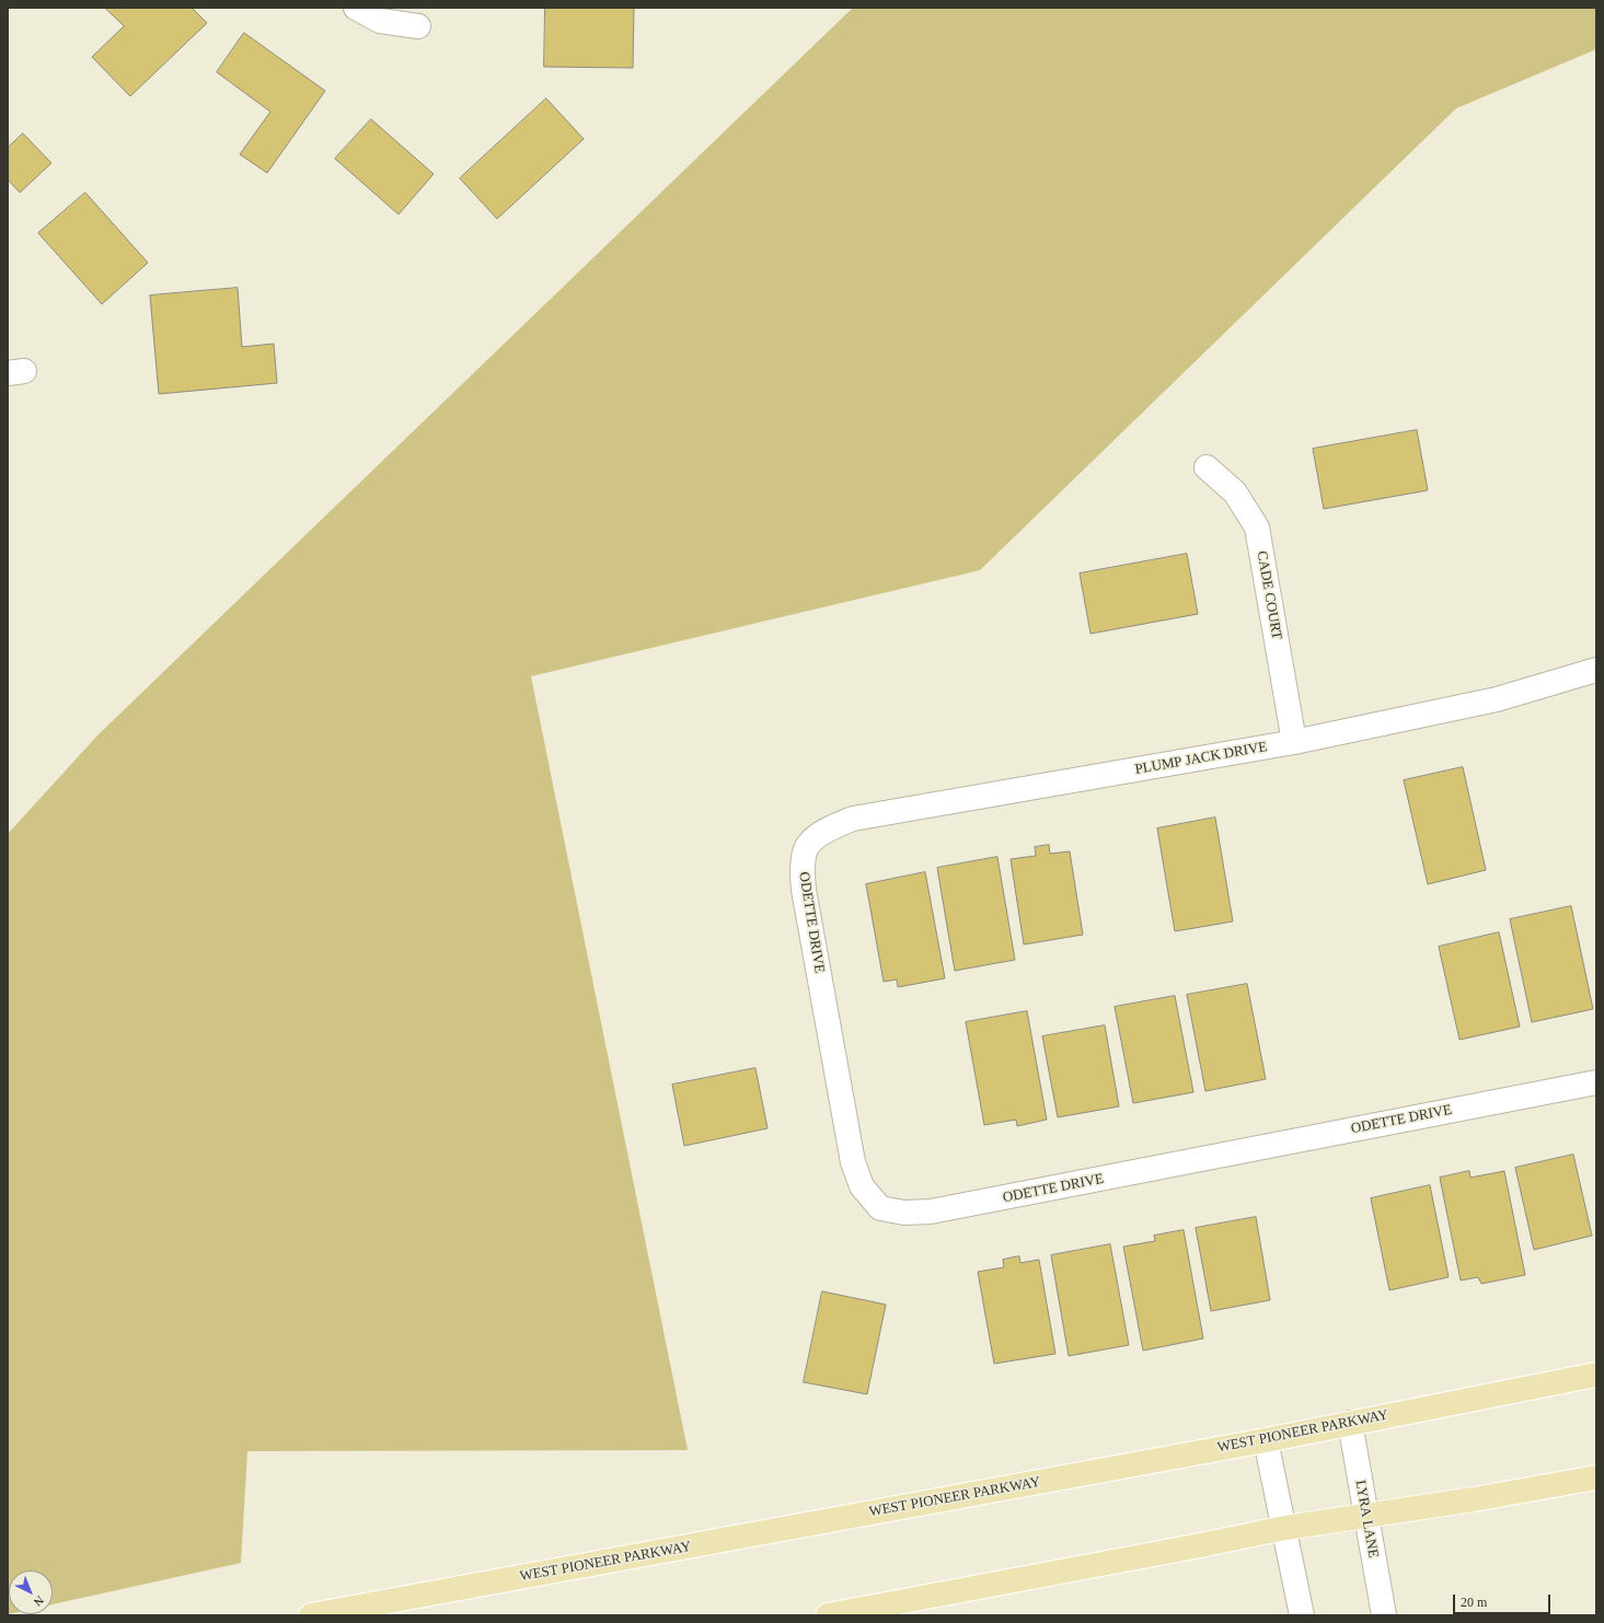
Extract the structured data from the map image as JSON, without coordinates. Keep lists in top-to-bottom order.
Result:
{
  "streets": {
    "main road": ["WEST PIONEER PARKWAY"],
    "street": [
      "CADE COURT",
      "PLUMP JACK DRIVE",
      "ODETTE DRIVE",
      "LYRA LANE"
    ]
  },
  "crossings": [
    ["CADE COURT", "PLUMP JACK DRIVE"],
    ["PLUMP JACK DRIVE", "ODETTE DRIVE"],
    ["WEST PIONEER PARKWAY", "LYRA LANE"]
  ],
  "scale_bar": "20 m",
  "north": "bottom right"
}
